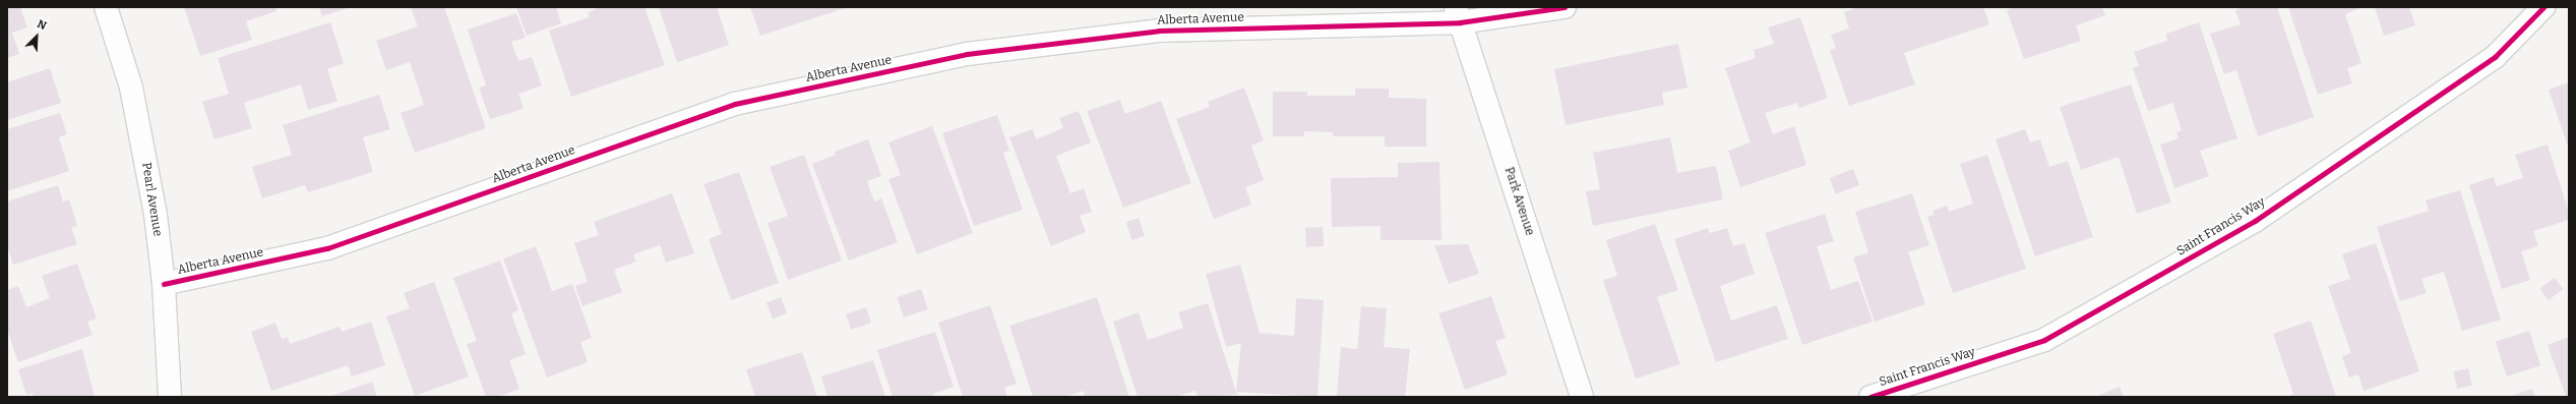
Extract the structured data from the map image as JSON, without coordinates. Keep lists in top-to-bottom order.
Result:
{
  "streets": {
    "street": [
      "Alberta Avenue",
      "Pearl Avenue",
      "Park Avenue",
      "Saint Francis Way"
    ]
  },
  "crossings": [
    ["Alberta Avenue", "Pearl Avenue"],
    ["Alberta Avenue", "Park Avenue"]
  ],
  "north": "top right"
}
